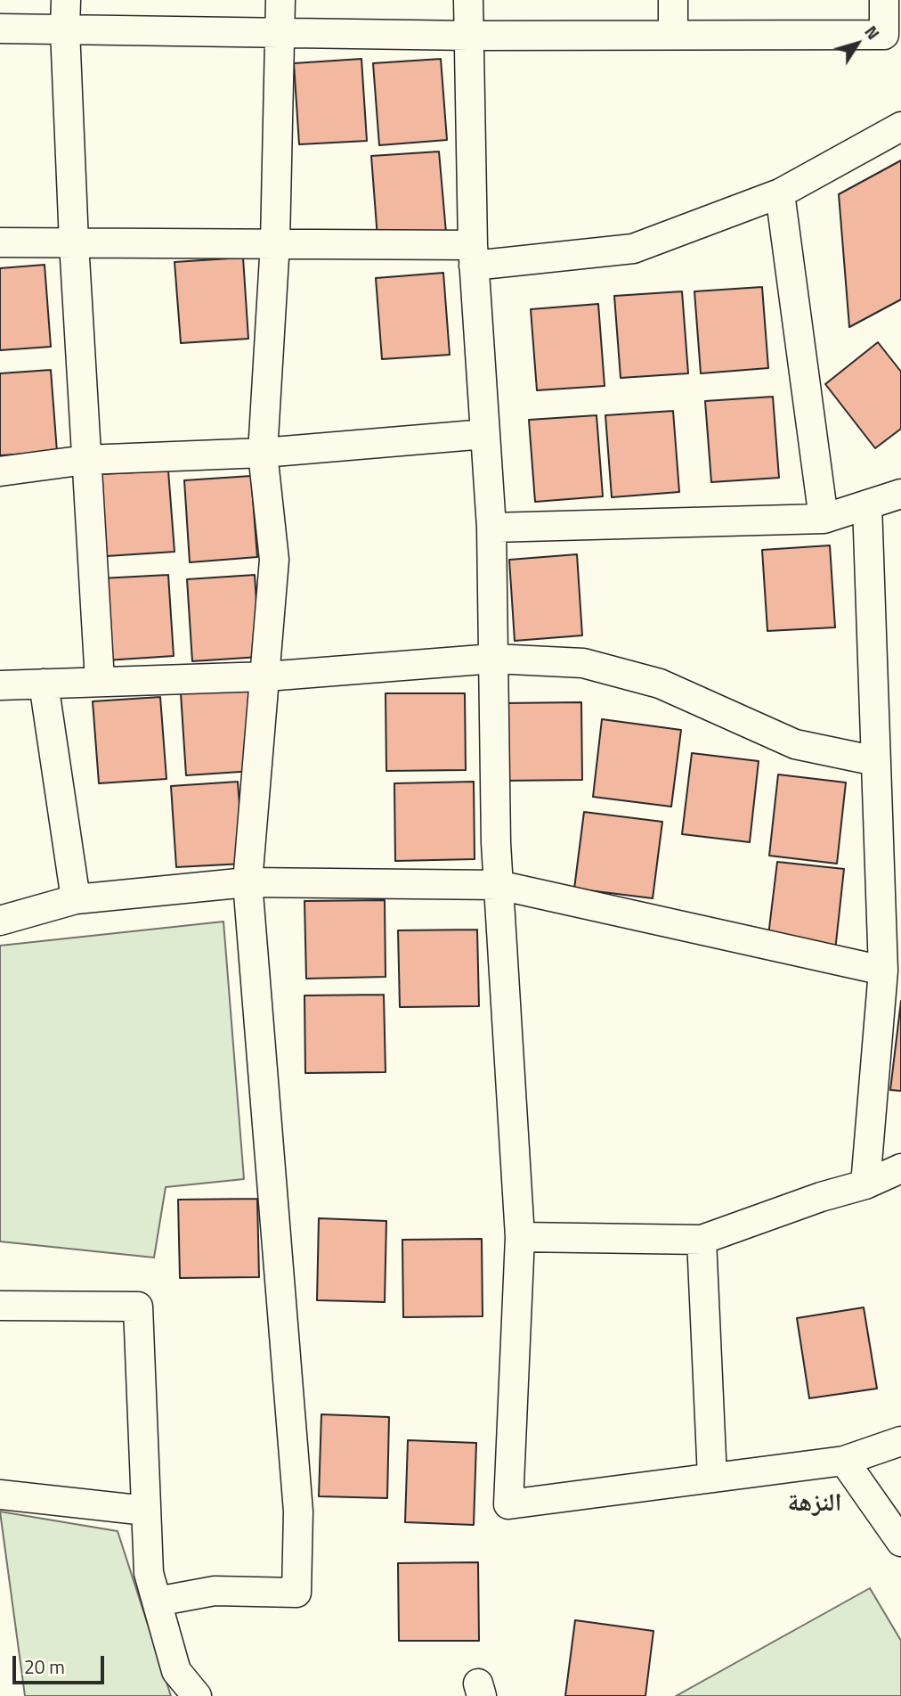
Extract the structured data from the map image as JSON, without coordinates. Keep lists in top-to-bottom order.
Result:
{
  "districts": ["النزهة"],
  "scale_bar": "20 m",
  "north": "top right"
}
